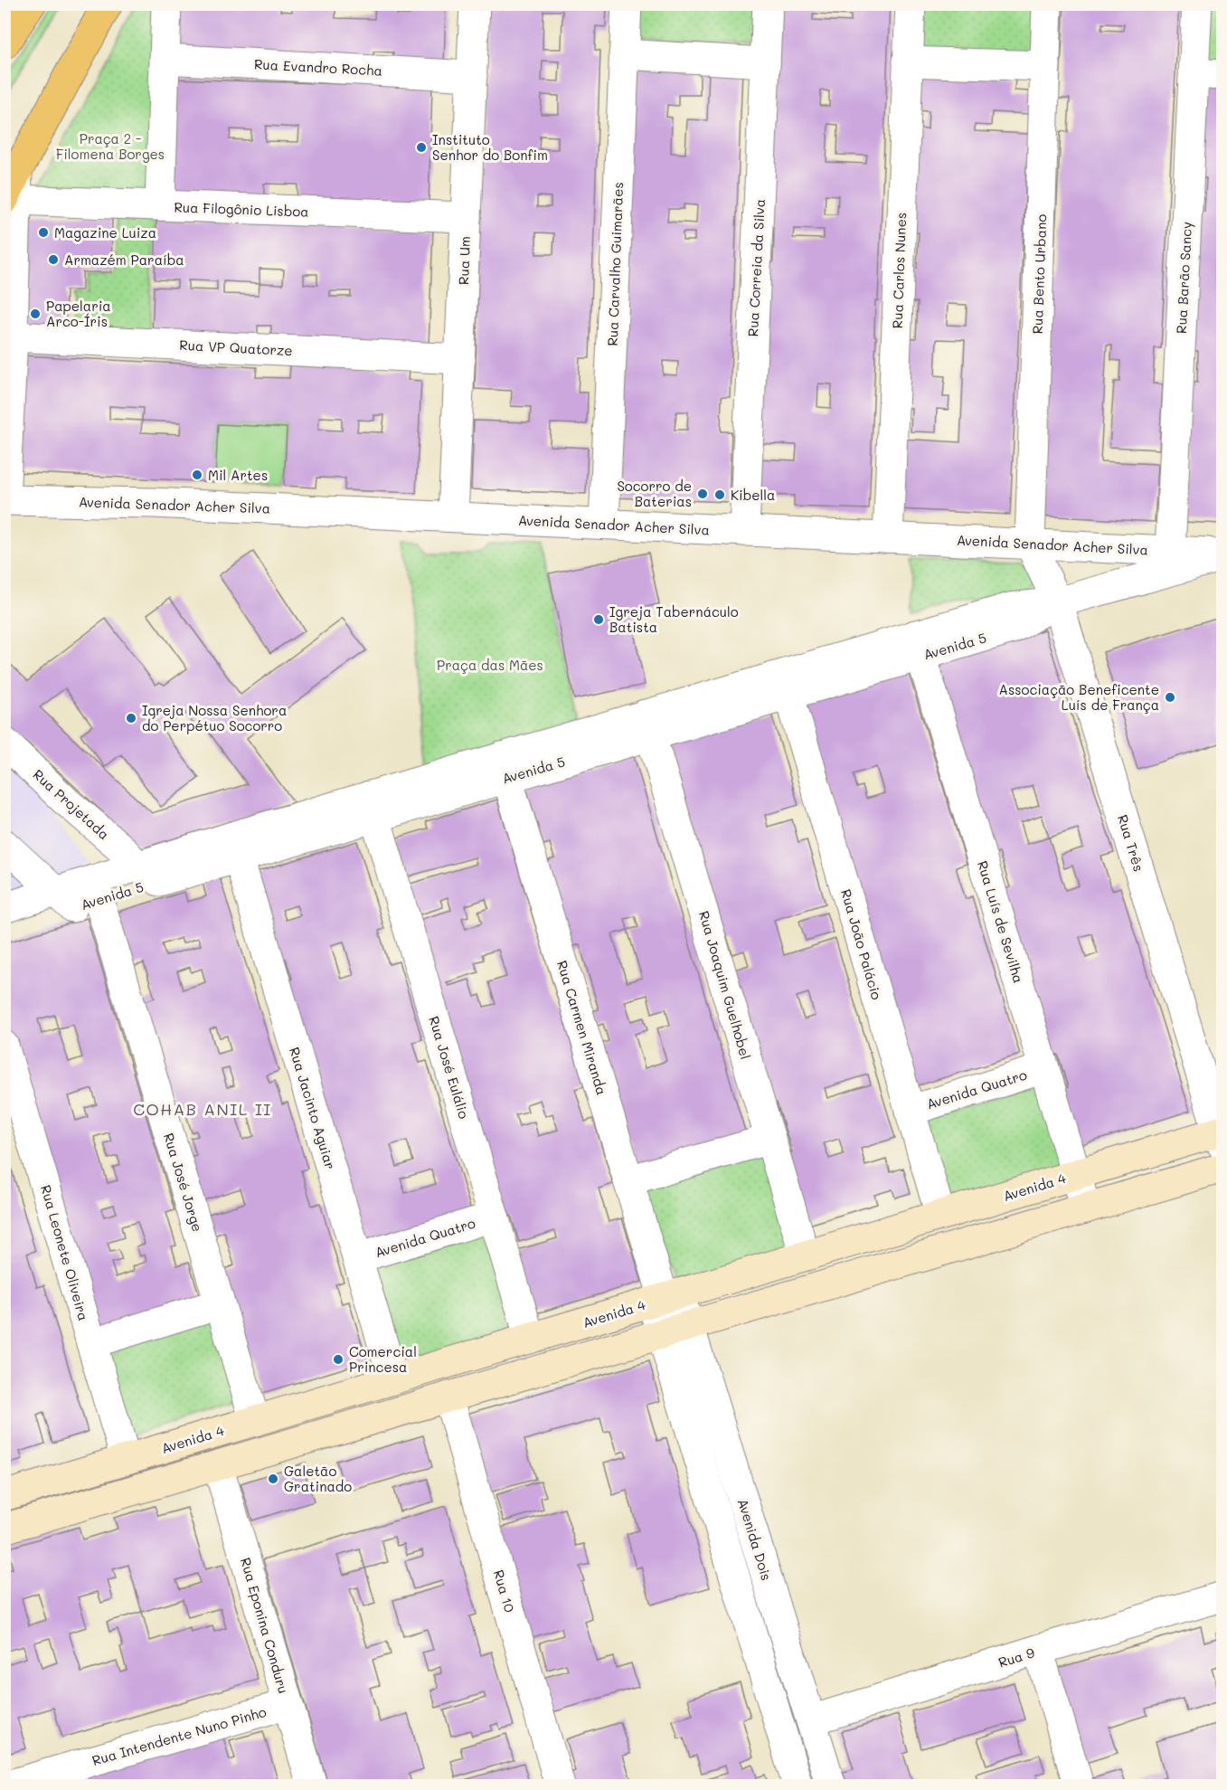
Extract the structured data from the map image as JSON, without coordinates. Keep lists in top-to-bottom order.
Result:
{
  "streets": {
    "main road": ["Avenida 4"],
    "street": [
      "Rua Evandro Rocha",
      "Rua Filogônio Lisboa",
      "Rua Um",
      "Rua Carvalho Guimarães",
      "Rua Correia da Silva",
      "Rua Carlos Nunes",
      "Rua Bento Urbano",
      "Rua Barão Sancy",
      "Rua VP Quatorze",
      "Avenida Senador Acher Silva",
      "Avenida 5",
      "Rua Projetada",
      "Rua Três",
      "Rua Luís de Sevilha",
      "Rua João Palácio",
      "Rua Joaquim Guelhobel",
      "Rua Carmen Miranda",
      "Rua José Eulálio",
      "Avenida Quatro",
      "Rua Jacinto Aguiar",
      "Rua José Jorge",
      "Rua Leonete Oliveira",
      "Avenida Dois",
      "Rua 10",
      "Rua Eponina Conduru",
      "Rua 9",
      "Rua Intendente Nuno Pinho"
    ]
  },
  "crossings": [
    ["Rua Evandro Rocha", "Rua Um"],
    ["Rua Filogônio Lisboa", "Rua Um"],
    ["Rua Um", "Rua VP Quatorze"],
    ["Rua Um", "Avenida Senador Acher Silva"],
    ["Rua Carvalho Guimarães", "Avenida Senador Acher Silva"],
    ["Rua Correia da Silva", "Avenida Senador Acher Silva"],
    ["Rua Carlos Nunes", "Avenida Senador Acher Silva"],
    ["Rua Bento Urbano", "Avenida Senador Acher Silva"],
    ["Rua Bento Urbano", "Rua Três"],
    ["Rua Barão Sancy", "Avenida Senador Acher Silva"],
    ["Avenida Senador Acher Silva", "Avenida 5"],
    ["Avenida Senador Acher Silva", "Rua Três"],
    ["Avenida 5", "Rua Projetada"],
    ["Avenida 5", "Rua Três"],
    ["Avenida 5", "Rua Luís de Sevilha"],
    ["Avenida 5", "Rua João Palácio"],
    ["Avenida 5", "Rua Joaquim Guelhobel"],
    ["Avenida 5", "Rua Carmen Miranda"],
    ["Avenida 5", "Rua José Eulálio"],
    ["Avenida 5", "Rua Jacinto Aguiar"],
    ["Avenida 5", "Rua José Jorge"],
    ["Rua Três", "Avenida 4"],
    ["Rua Luís de Sevilha", "Avenida Quatro"],
    ["Rua Luís de Sevilha", "Avenida 4"],
    ["Rua João Palácio", "Avenida Quatro"],
    ["Rua João Palácio", "Avenida 4"],
    ["Rua Joaquim Guelhobel", "Avenida 4"],
    ["Rua Carmen Miranda", "Avenida 4"],
    ["Rua Carmen Miranda", "Avenida Dois"],
    ["Rua José Eulálio", "Avenida Quatro"],
    ["Rua José Eulálio", "Avenida 4"],
    ["Avenida Quatro", "Rua Jacinto Aguiar"],
    ["Rua Jacinto Aguiar", "Avenida 4"],
    ["Rua José Jorge", "Avenida 4"],
    ["Avenida 4", "Rua Leonete Oliveira"],
    ["Avenida 4", "Avenida Dois"],
    ["Avenida Dois", "Rua 9"],
    ["Rua Eponina Conduru", "Rua Intendente Nuno Pinho"]
  ],
  "districts": ["COHAB ANIL II"],
  "parks": ["Praça 2 - Filomena Borges", "Praça das Mães"],
  "places": [
    "Instituto Senhor do Bonfim",
    "Magazine Luiza",
    "Armazém Paraíba",
    "Papelaria Arco-Íris",
    "Mil Artes",
    "Socorro de Baterias",
    "Kibella",
    "Igreja Tabernáculo Batista",
    "Associação Beneficente Luís de França",
    "Igreja Nossa Senhora do Perpétuo Socorro",
    "Comercial Princesa",
    "Galetão Gratinado"
  ]
}
